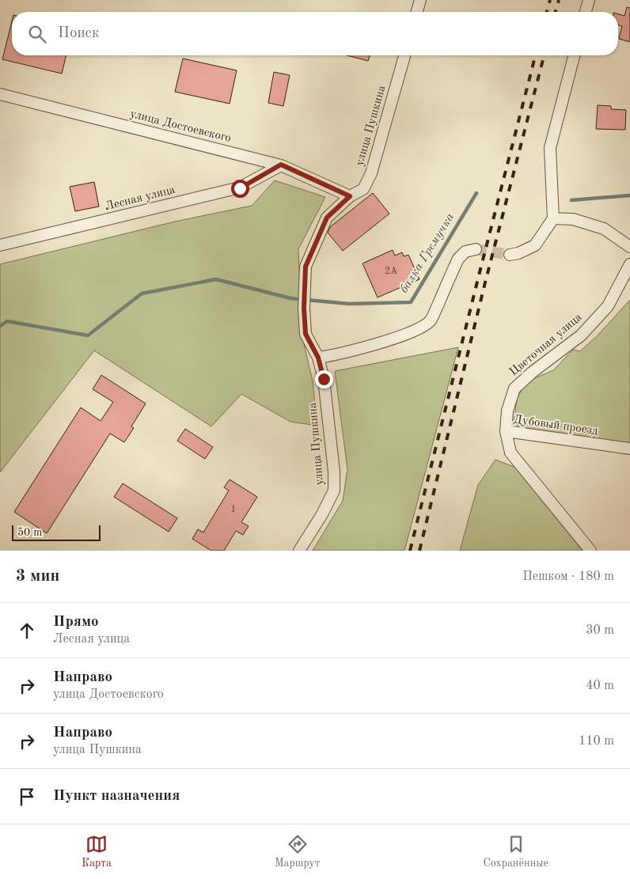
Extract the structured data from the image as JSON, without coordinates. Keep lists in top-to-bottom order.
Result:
{
  "streets": {
    "street": [
      "улица Пушкина",
      "улица Достоевского",
      "Лесная улица",
      "Цветочная улица",
      "Дубовый проезд"
    ]
  },
  "crossings": [
    ["улица Пушкина", "улица Достоевского"],
    ["улица Достоевского", "Лесная улица"],
    ["Цветочная улица", "Дубовый проезд"]
  ],
  "water": ["балка Гремучка"],
  "house_numbers": ["2А", "1"],
  "scale_bar": "50 m",
  "page": {
    "search": "Поиск",
    "scale": "50 m",
    "heading": ["3 мин", "Пешком · 180 m"],
    "list": [
      ["Прямо", "Лесная улица", "30 m"],
      ["Направо", "улица Достоевского", "40 m"],
      ["Направо", "улица Пушкина", "110 m"],
      "Пункт назначения"
    ],
    "nav": ["Карта", "Маршрут", "Сохранённые"]
  }
}
